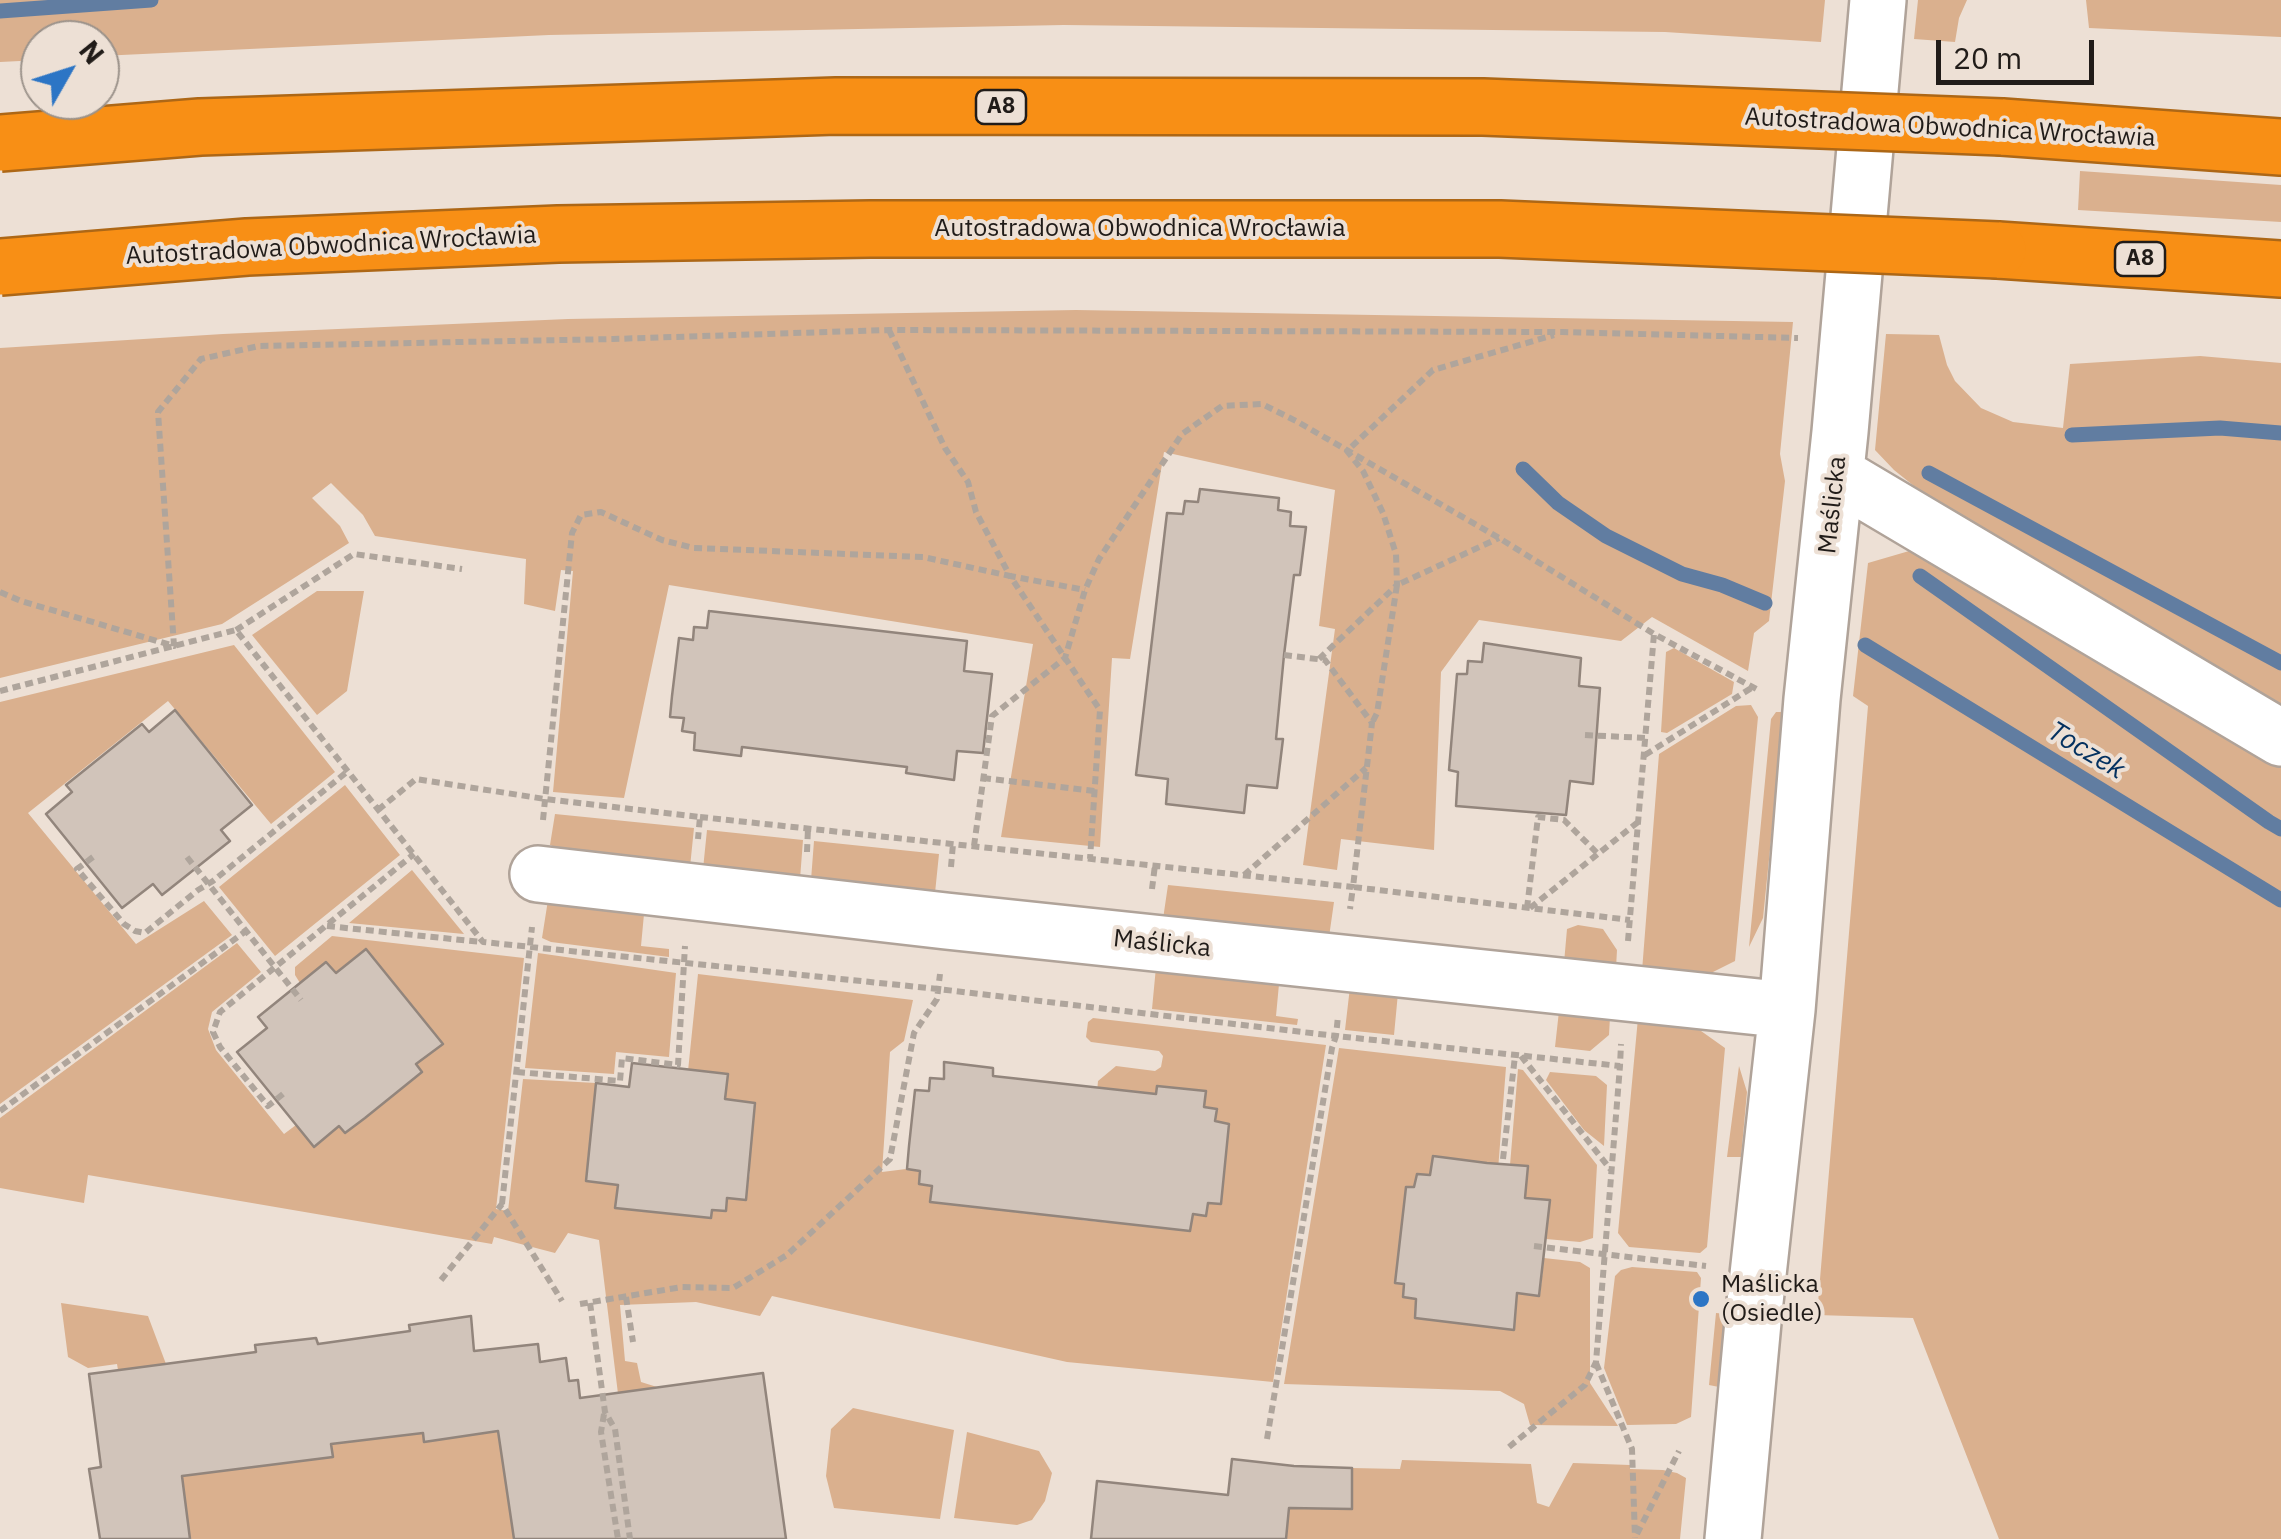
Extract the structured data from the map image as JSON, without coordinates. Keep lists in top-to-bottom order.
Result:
{
  "streets": {
    "highway": ["A8", "Autostradowa Obwodnica Wrocławia"],
    "street": ["Maślicka"]
  },
  "water": ["Toczek"],
  "places": ["Maślicka (Osiedle)"],
  "scale_bar": "20 m",
  "north": "top right"
}
